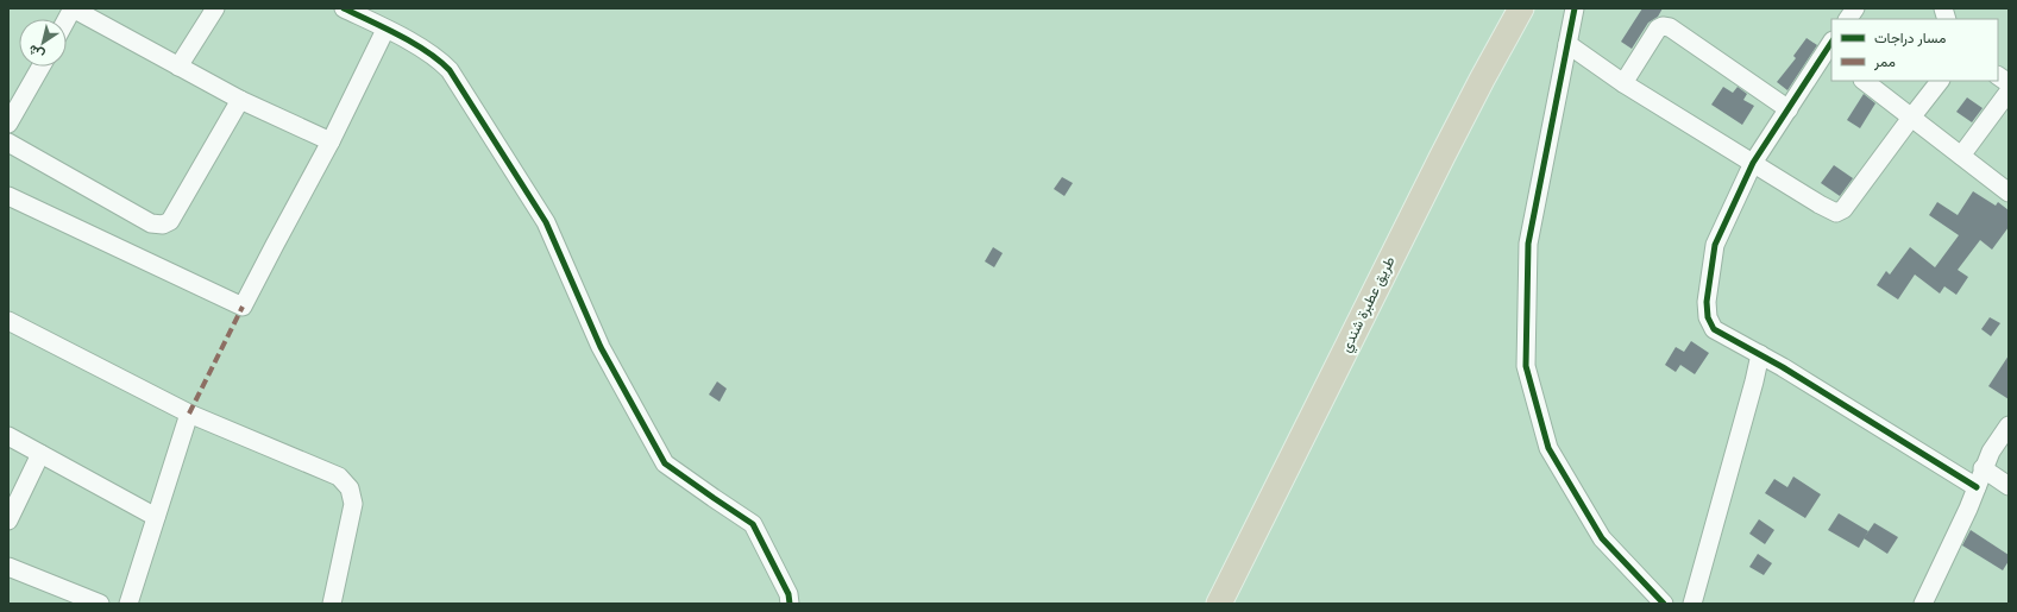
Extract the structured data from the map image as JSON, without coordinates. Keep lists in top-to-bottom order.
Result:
{
  "streets": {
    "highway": ["طريق عطبرة شندي"]
  },
  "legend": ["مسار دراجات", "ممر"],
  "north": "bottom left"
}
